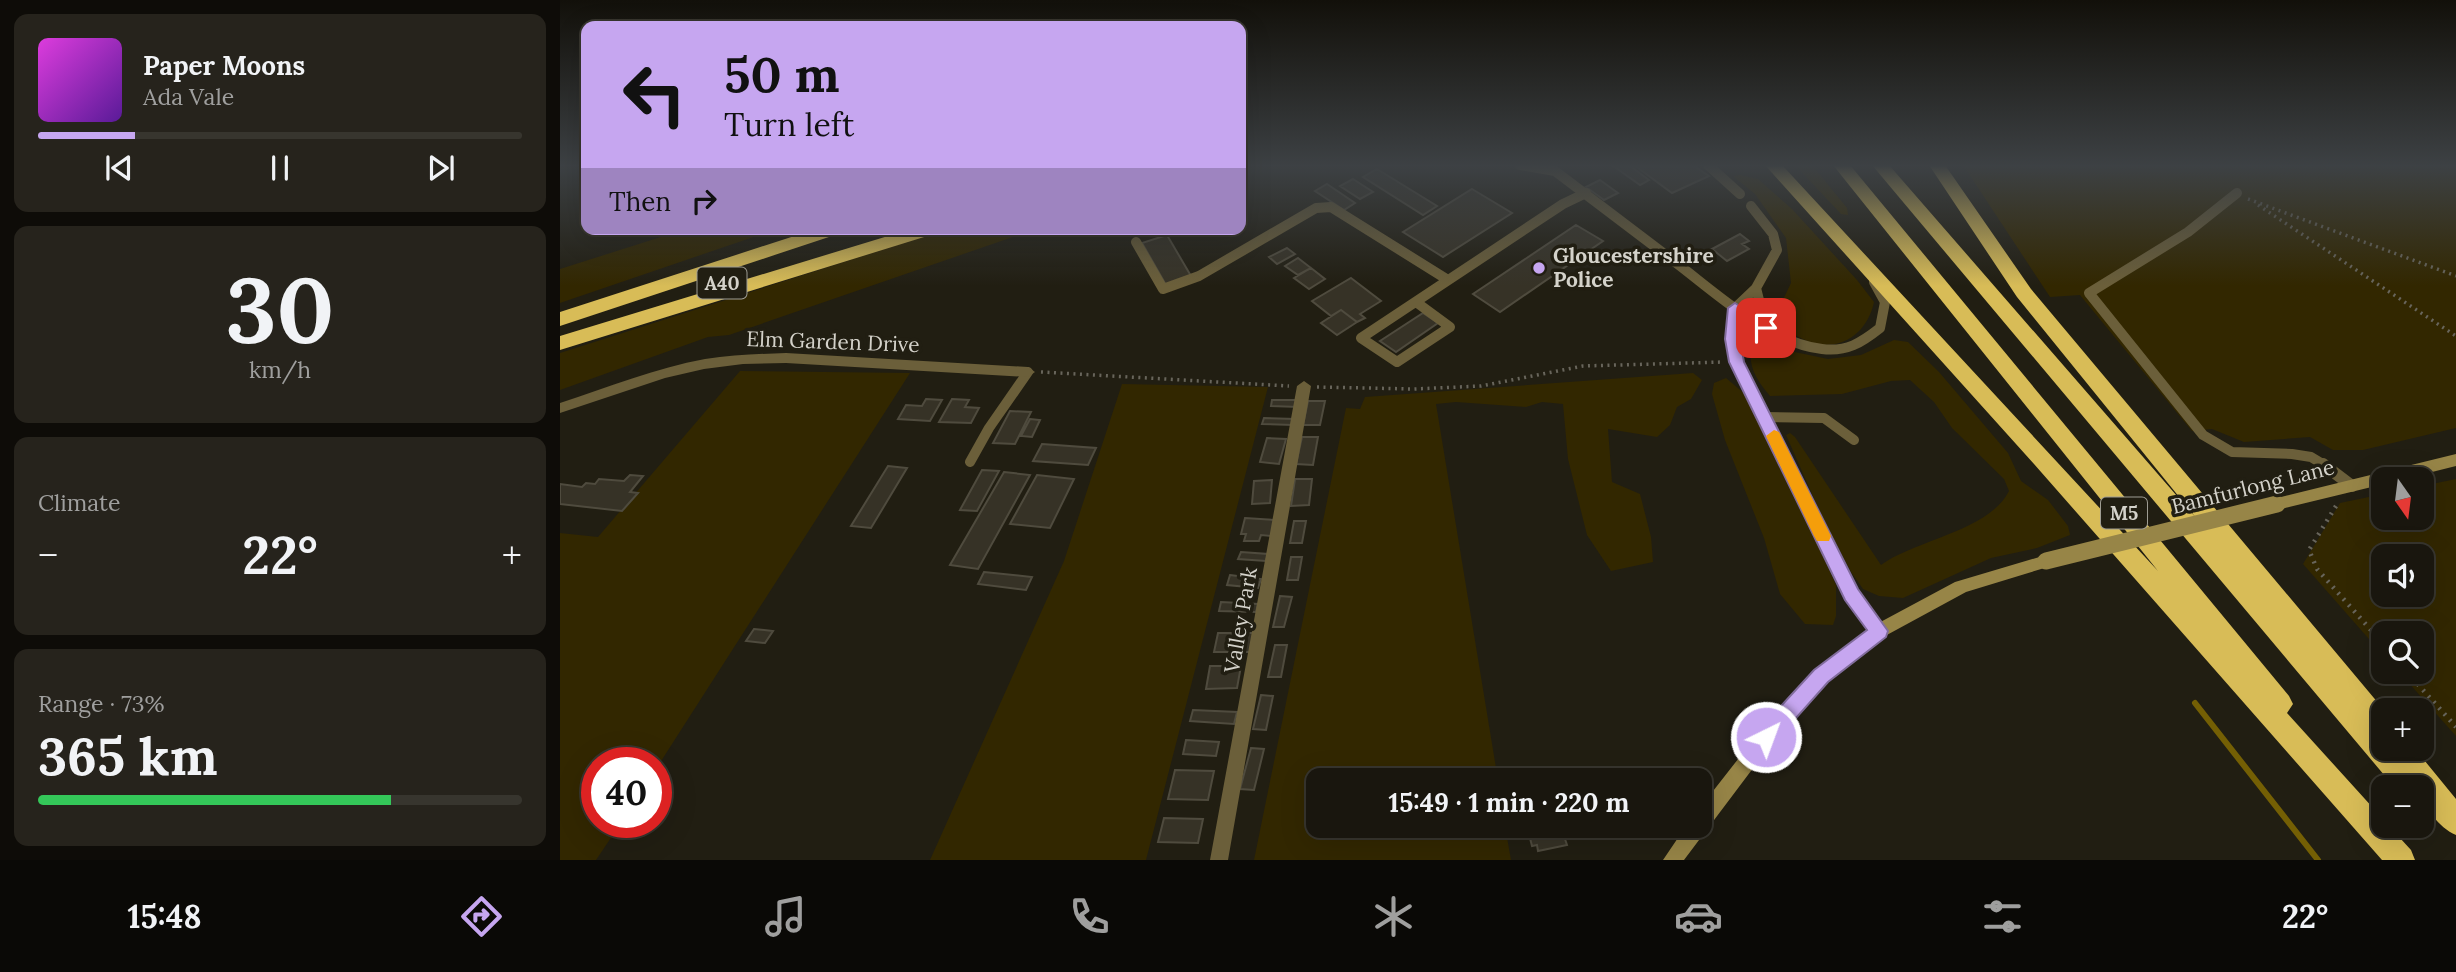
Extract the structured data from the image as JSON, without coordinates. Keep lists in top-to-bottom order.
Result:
{
  "streets": {
    "highway": ["A40", "M5"],
    "street": ["Elm Garden Drive", "Bamfurlong Lane", "Valley Park"]
  },
  "places": ["Gloucestershire Police"],
  "north": "bottom",
  "page": {
    "turn": ["50 m", "Turn left"],
    "song": ["Paper Moons", "Ada Vale"],
    "then": "Then",
    "tile": [
      ["30", "km/h"],
      "Climate",
      ["Range · 73%", "365 km"]
    ],
    "map_buttons": ["+", "−"],
    "heat": ["−", "22°", "+"],
    "limit": "40",
    "trip": "15:49 · 1 min · 220 m",
    "tabs": ["15:48", "22°"]
  }
}
